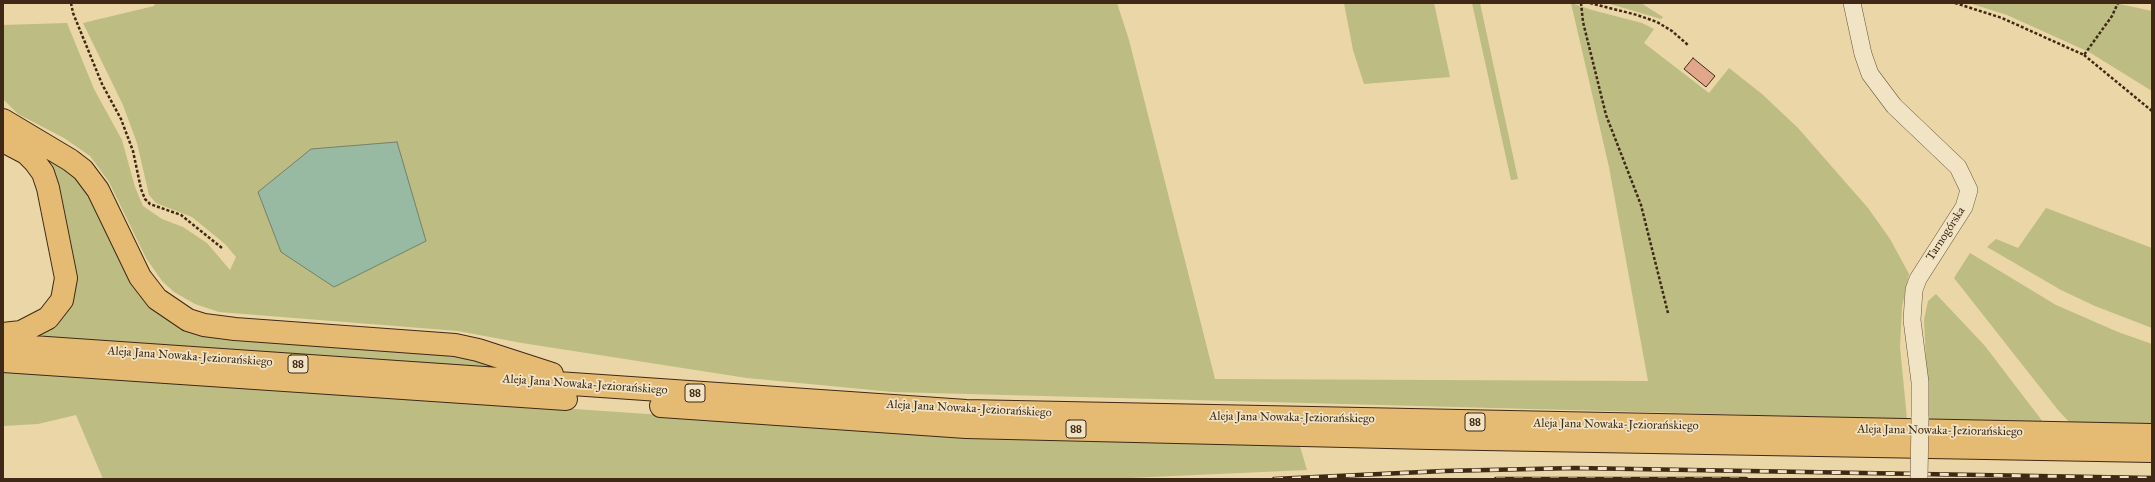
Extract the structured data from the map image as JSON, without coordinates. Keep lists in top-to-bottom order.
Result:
{
  "streets": {
    "main road": ["Aleja Jana Nowaka-Jeziorańskiego", "88"],
    "street": ["Tarnogórska"]
  }
}
